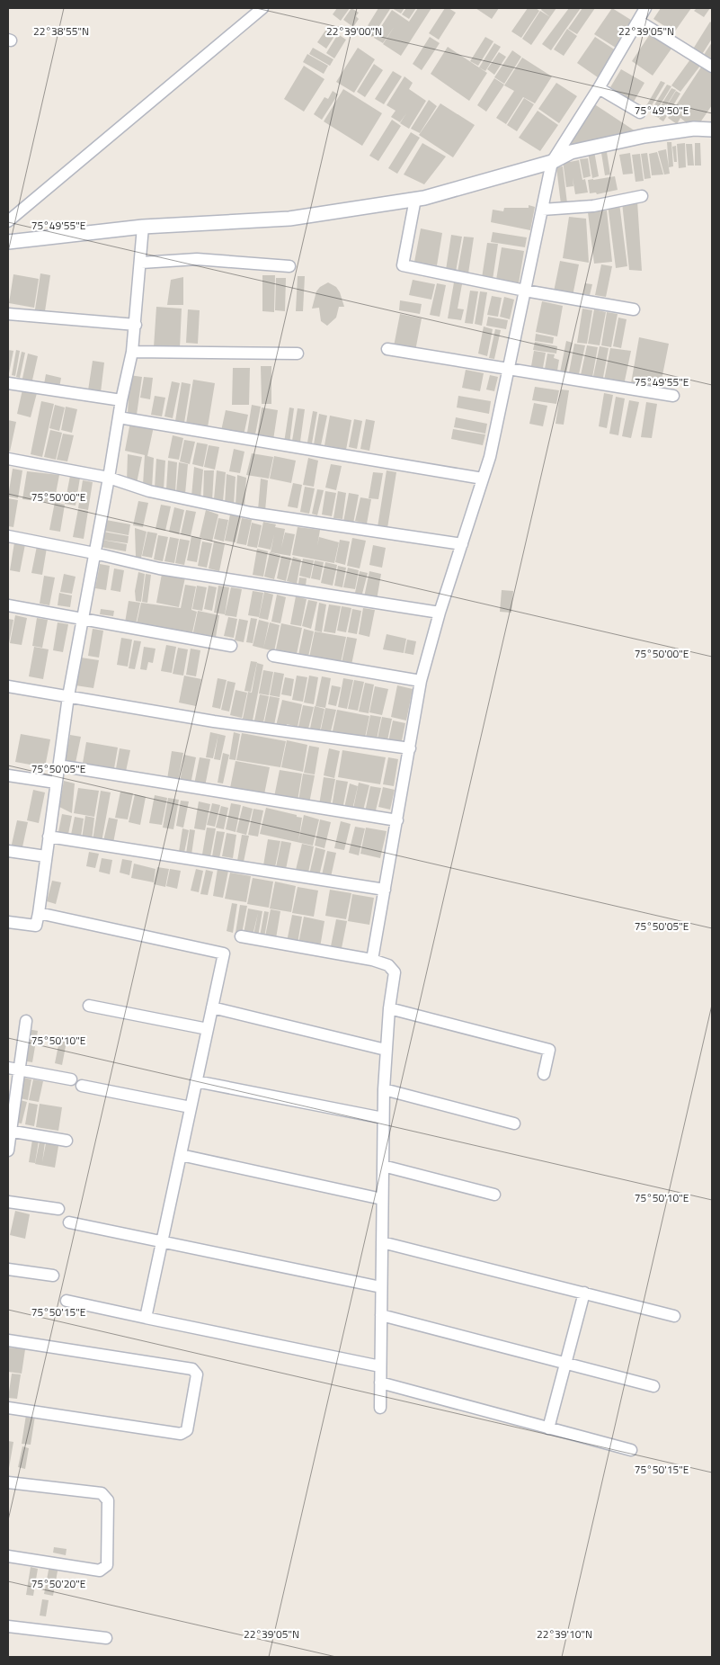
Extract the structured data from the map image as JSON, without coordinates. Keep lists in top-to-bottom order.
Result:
{
  "coordinates": [
    "22°38'55\"N",
    "22°39'00\"N",
    "22°39'05\"N",
    "75°49'50\"E",
    "75°49'55\"E",
    "75°50'00\"E",
    "75°50'05\"E",
    "75°50'10\"E",
    "75°50'15\"E",
    "75°50'20\"E",
    "22°39'10\"N"
  ]
}
